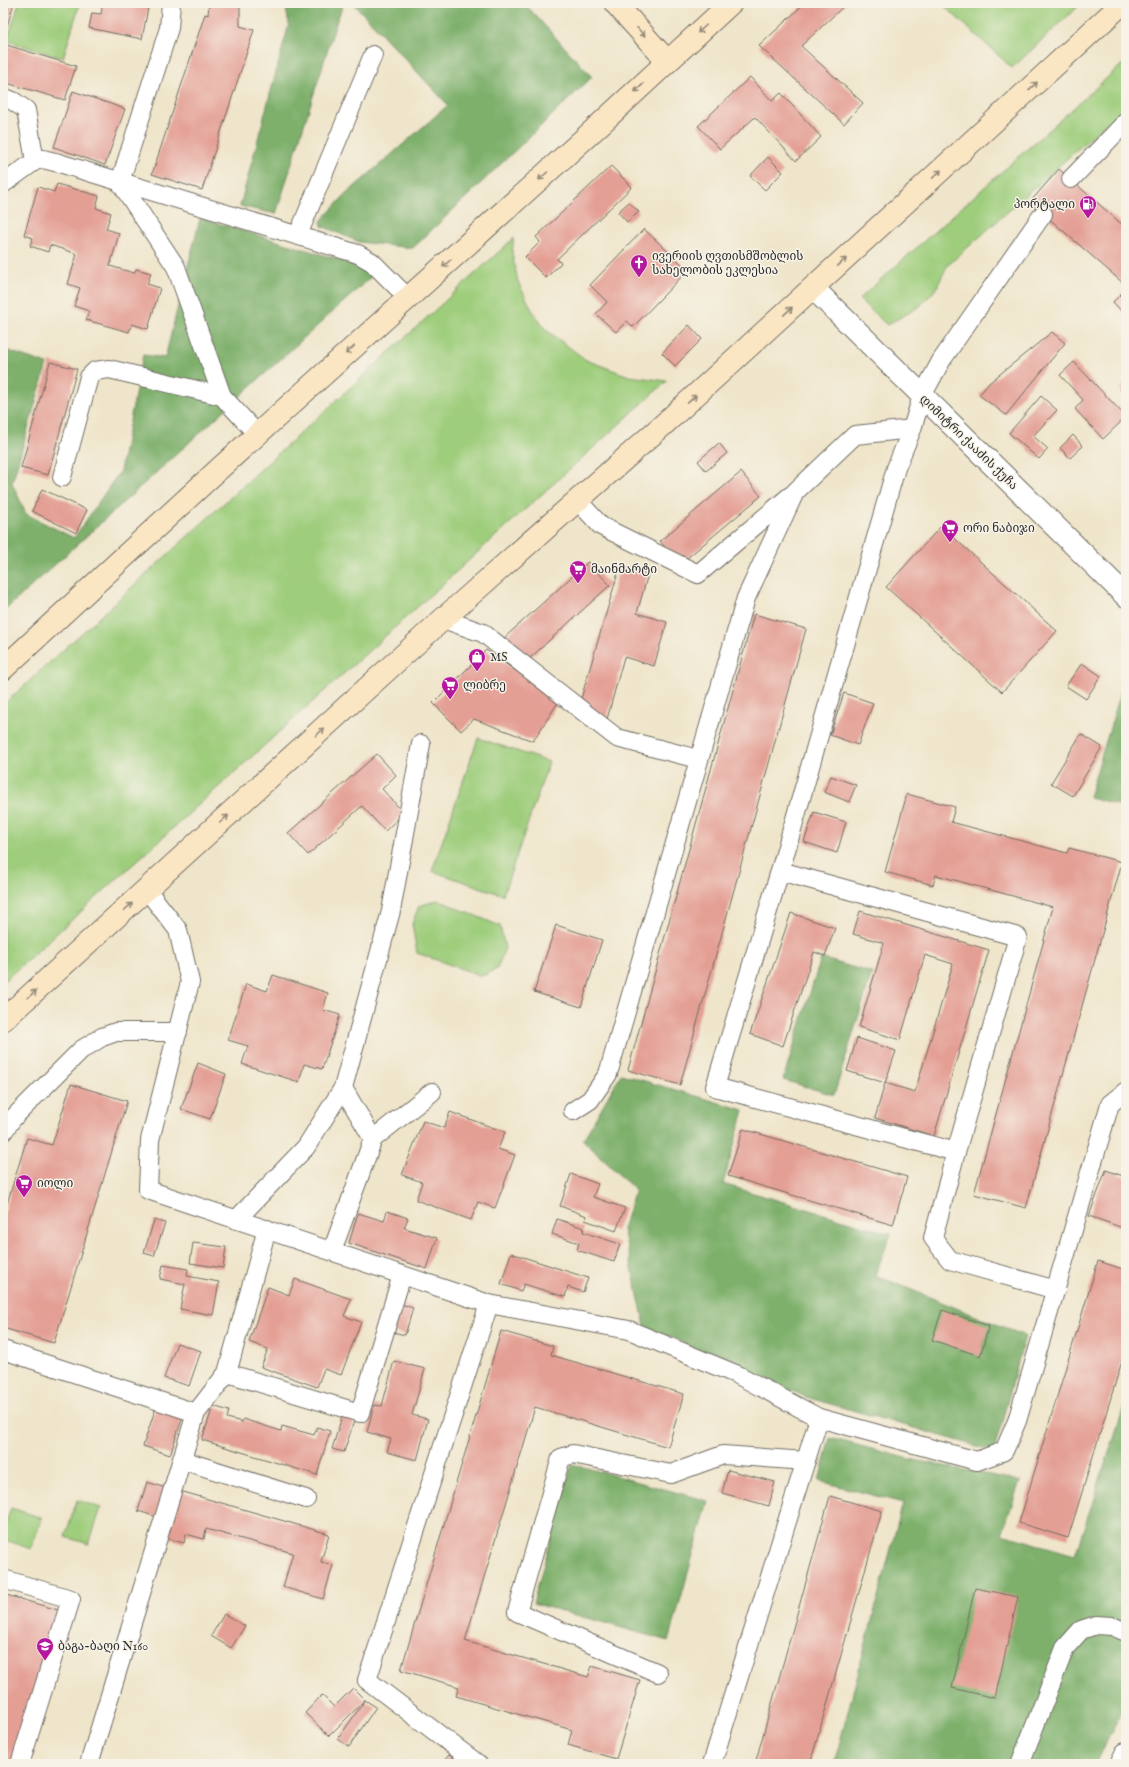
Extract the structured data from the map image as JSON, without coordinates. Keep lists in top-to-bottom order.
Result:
{
  "streets": {
    "street": ["დიმიტრი ქააძის ქუჩა"]
  },
  "places": {
    "fuel station": ["პორტალი"],
    "church": ["ივერიის ღვთისმშობლის სახელობის ეკლესია"],
    "supermarket": [
      "ორი ნაბიჯი",
      "მაინმარტი",
      "ლიბრე",
      "იოლი"
    ],
    "shop": ["MS"],
    "school or university": ["ბაგა-ბაღი N160"]
  }
}
